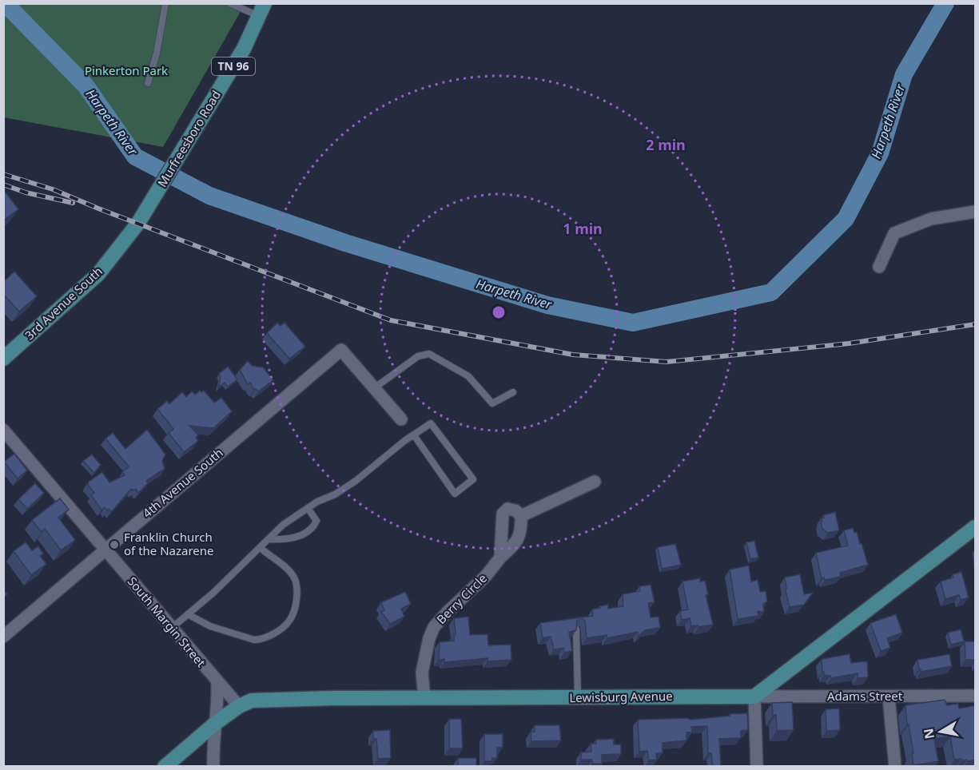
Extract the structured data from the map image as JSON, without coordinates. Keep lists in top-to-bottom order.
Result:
{
  "streets": {
    "main road": [
      "TN 96",
      "Murfreesboro Road",
      "3rd Avenue South",
      "Lewisburg Avenue"
    ],
    "street": [
      "4th Avenue South",
      "Berry Circle",
      "South Margin Street",
      "Adams Street"
    ]
  },
  "crossings": [
    ["Murfreesboro Road", "3rd Avenue South"],
    ["4th Avenue South", "South Margin Street"],
    ["Berry Circle", "Lewisburg Avenue"],
    ["South Margin Street", "Lewisburg Avenue"],
    ["Adams Street", "Lewisburg Avenue"]
  ],
  "water": ["Harpeth River"],
  "parks": ["Pinkerton Park"],
  "places": ["Franklin Church of the Nazarene"],
  "north": "left",
  "rings": ["2 min", "1 min"]
}
